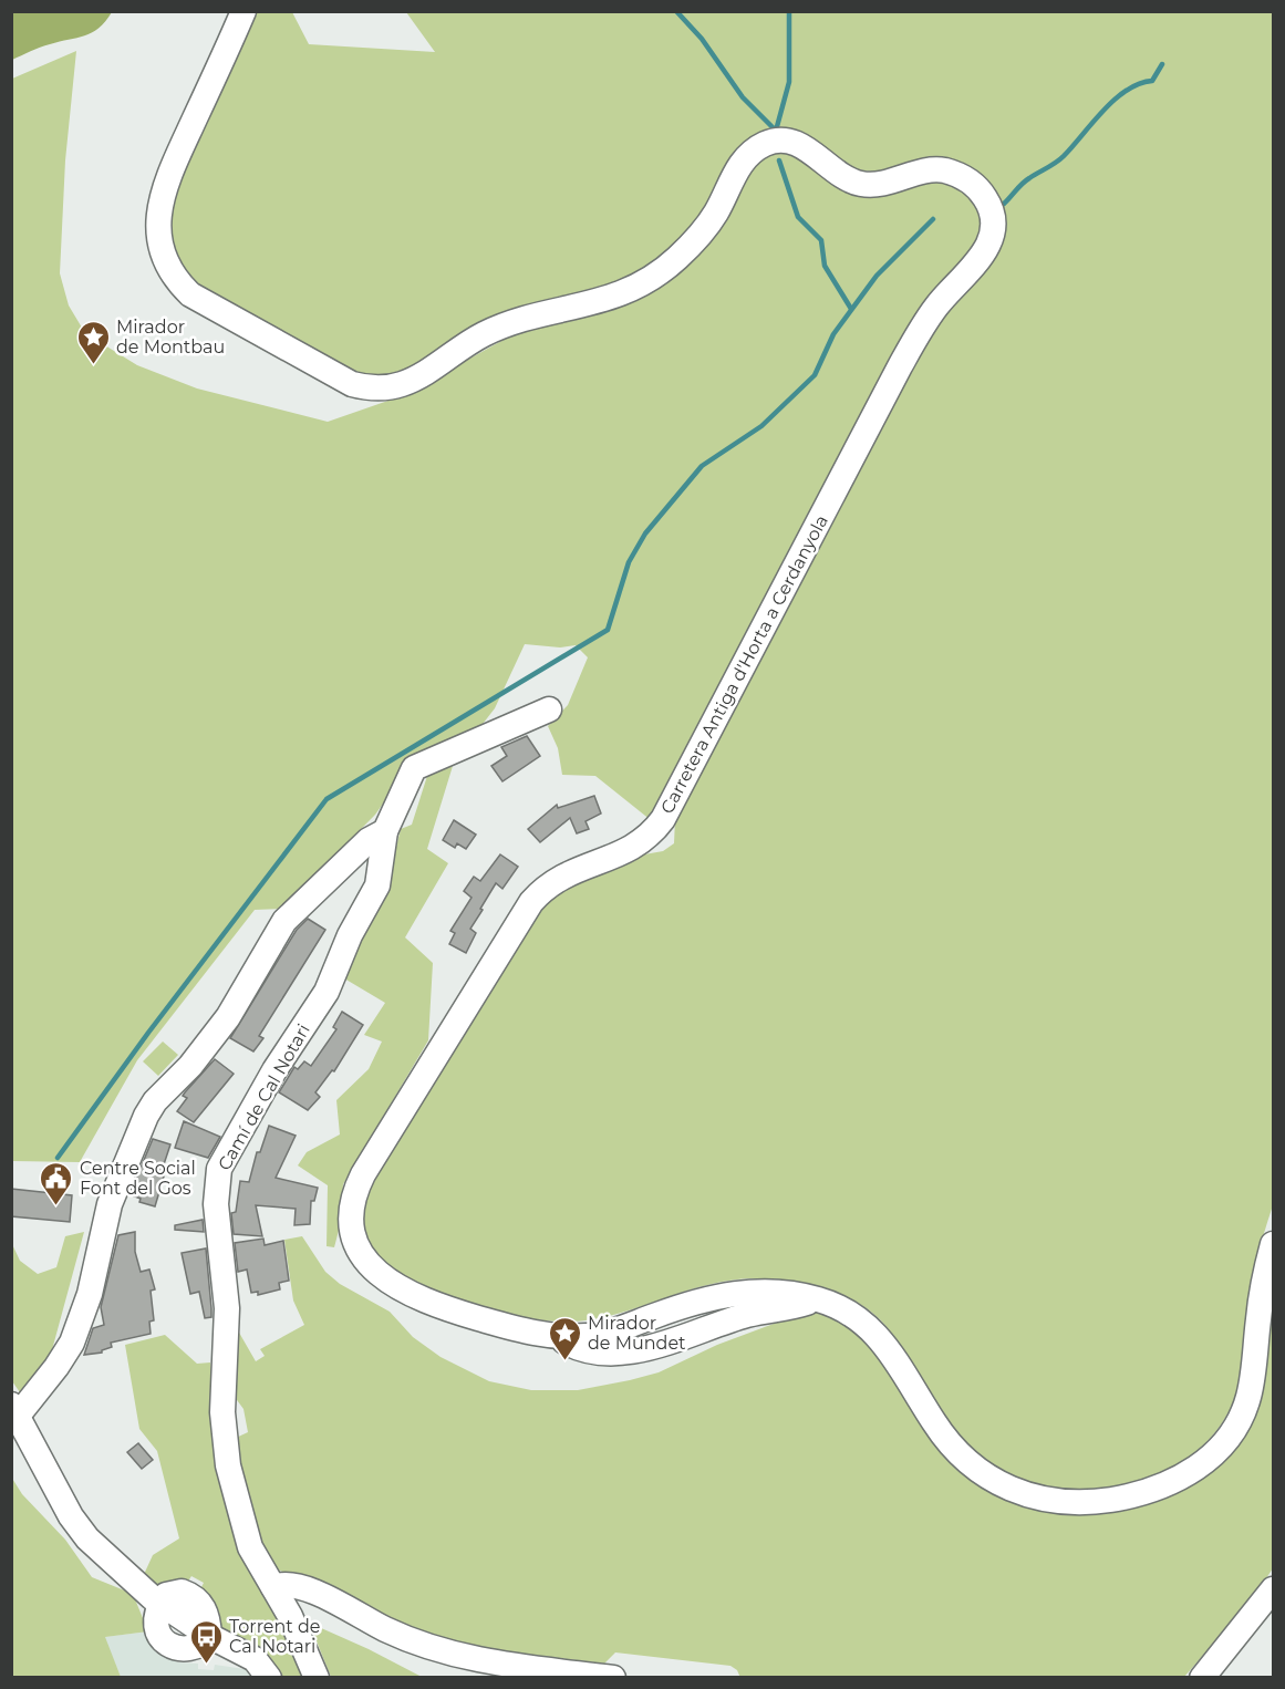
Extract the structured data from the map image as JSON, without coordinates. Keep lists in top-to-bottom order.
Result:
{
  "streets": {
    "street": ["Carretera Antiga d'Horta a Cerdanyola", "Camí de Cal Notari"]
  },
  "places": {
    "place": ["Mirador de Montbau", "Mirador de Mundet"],
    "public building": ["Centre Social Font del Gos"],
    "bus stop": ["Torrent de Cal Notari"]
  }
}
